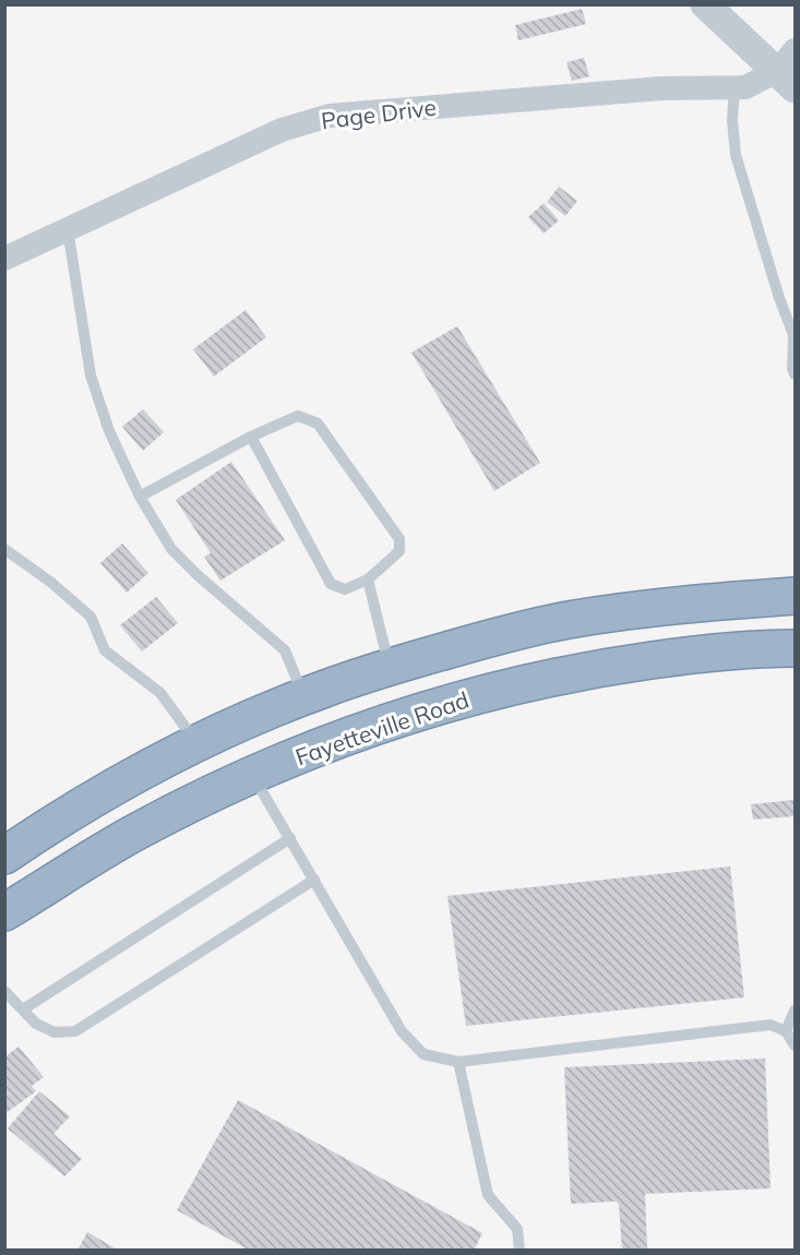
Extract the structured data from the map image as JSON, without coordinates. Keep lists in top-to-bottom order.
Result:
{
  "streets": {
    "highway": ["Fayetteville Road"],
    "street": ["Page Drive"]
  }
}
